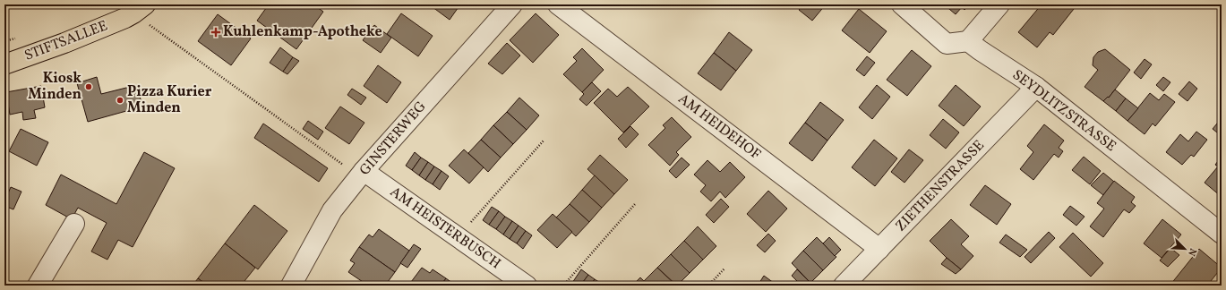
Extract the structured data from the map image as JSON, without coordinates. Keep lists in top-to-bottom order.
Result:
{
  "streets": {
    "main road": ["STIFTSALLEE"],
    "street": [
      "SEYDLITZSTRASSE",
      "AM HEIDEHOF",
      "GINSTERWEG",
      "ZIETHENSTRASSE",
      "AM HEISTERBUSCH"
    ]
  },
  "crossings": [
    ["SEYDLITZSTRASSE", "ZIETHENSTRASSE"],
    ["AM HEIDEHOF", "ZIETHENSTRASSE"],
    ["GINSTERWEG", "AM HEISTERBUSCH"]
  ],
  "places": {
    "health": ["Kuhlenkamp-Apotheke"],
    "other": ["Kiosk Minden", "Pizza Kurier Minden"]
  },
  "north": "bottom right"
}
